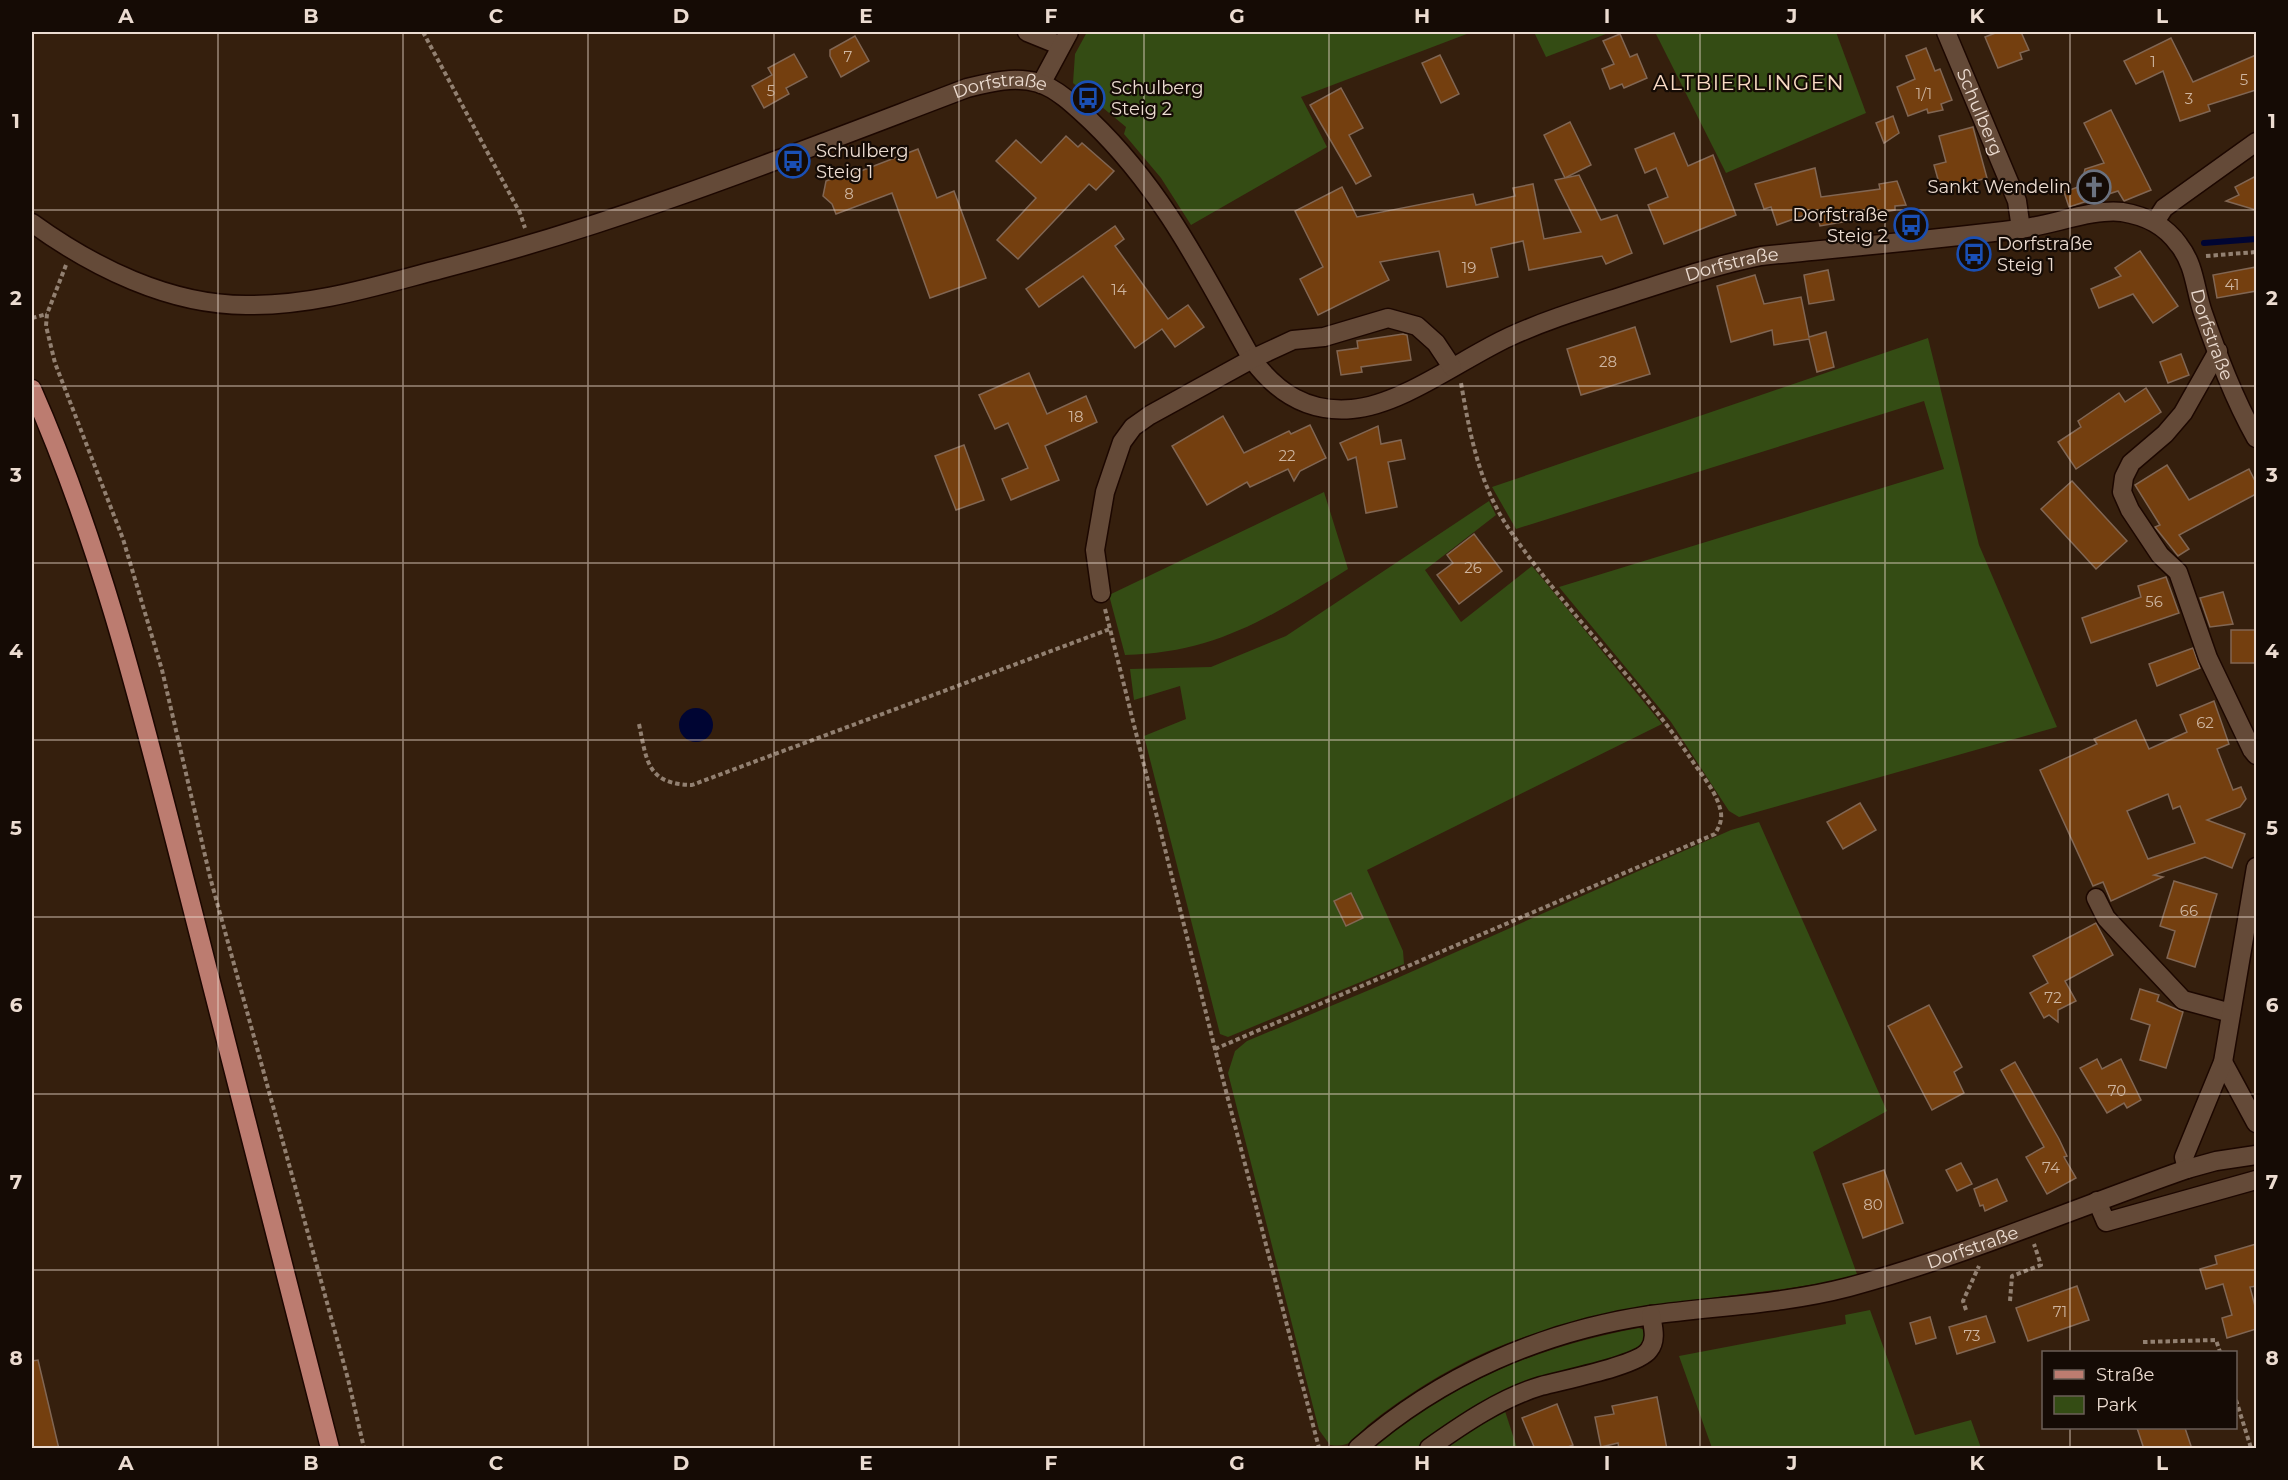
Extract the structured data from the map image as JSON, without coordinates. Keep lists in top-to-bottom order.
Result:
{
  "streets": {
    "street": ["Dorfstraße", "Schulberg"]
  },
  "crossings": [
    ["Dorfstraße", "Schulberg"]
  ],
  "districts": ["ALTBIERLINGEN"],
  "places": {
    "bus stop": [
      "Schulberg Steig 2",
      "Schulberg Steig 1",
      "Dorfstraße Steig 2",
      "Dorfstraße Steig 1"
    ],
    "church": ["Sankt Wendelin"]
  },
  "house_numbers": [
    "7",
    "1",
    "5",
    "5",
    "1/1",
    "3",
    "8",
    "19",
    "41",
    "14",
    "28",
    "18",
    "22",
    "26",
    "56",
    "62",
    "66",
    "72",
    "70",
    "74",
    "80",
    "71",
    "73"
  ],
  "legend": ["Straße", "Park"],
  "grid": {
    "columns": [
      "A",
      "B",
      "C",
      "D",
      "E",
      "F",
      "G",
      "H",
      "I",
      "J",
      "K",
      "L"
    ],
    "rows": [
      "1",
      "2",
      "3",
      "4",
      "5",
      "6",
      "7",
      "8"
    ]
  }
}
